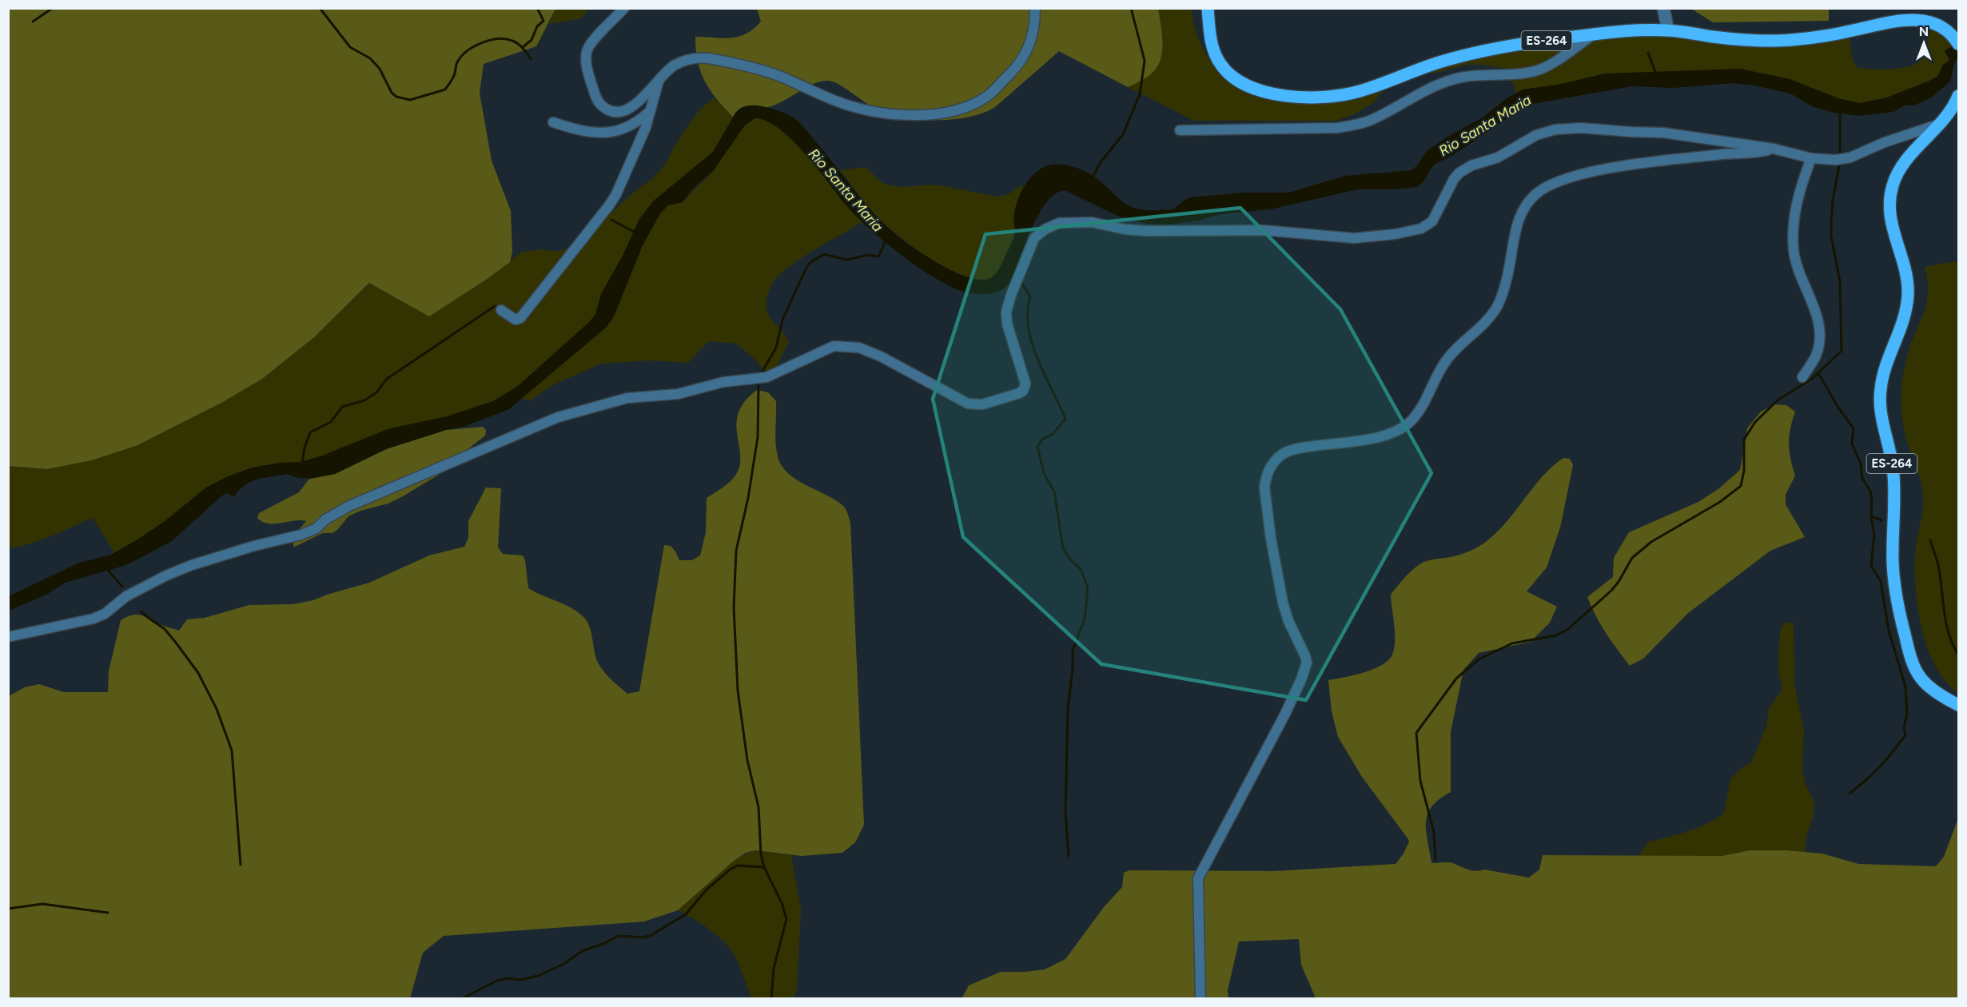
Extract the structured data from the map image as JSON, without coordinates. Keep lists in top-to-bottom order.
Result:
{
  "streets": {
    "main road": ["ES-264"]
  },
  "water": ["Rio Santa Maria"],
  "north": "top"
}
